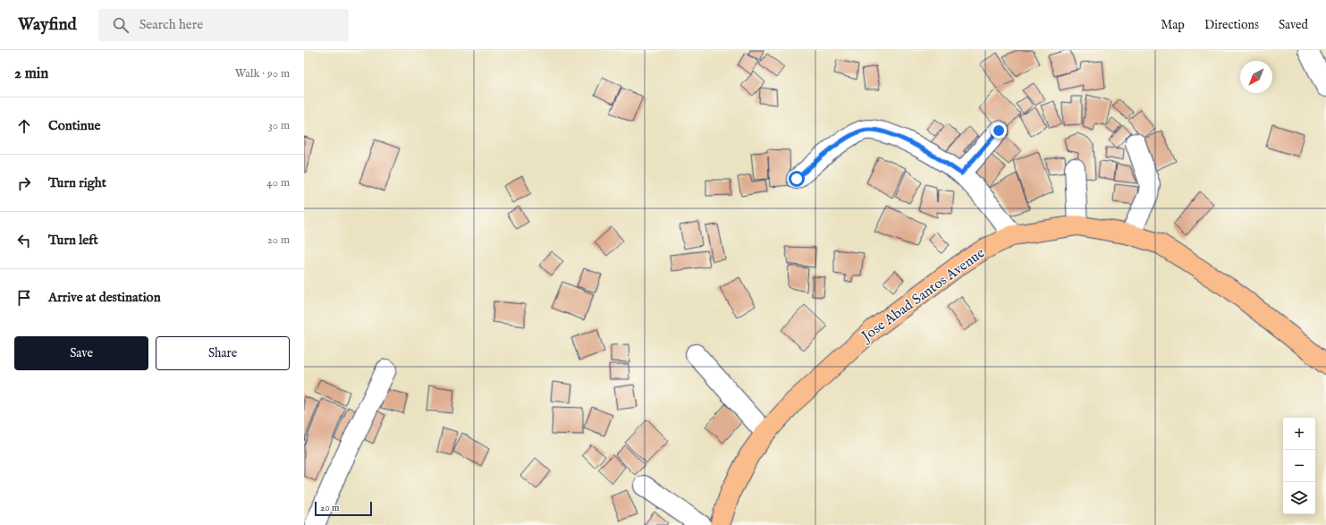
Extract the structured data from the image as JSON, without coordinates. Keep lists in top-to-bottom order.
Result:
{
  "streets": {
    "highway": ["Jose Abad Santos Avenue"]
  },
  "scale_bar": "20 m",
  "north": "bottom left",
  "page": {
    "header": "Wayfind",
    "search": "Search here",
    "nav": ["Map", "Directions", "Saved"],
    "heading": ["2 min", "Walk · 90 m"],
    "list": [
      ["Continue", "30 m"],
      ["Turn right", "40 m"],
      ["Turn left", "20 m"],
      "Arrive at destination"
    ],
    "buttons": ["Save", "Share"],
    "map_buttons": ["+", "−"],
    "scale": "20 m"
  }
}
